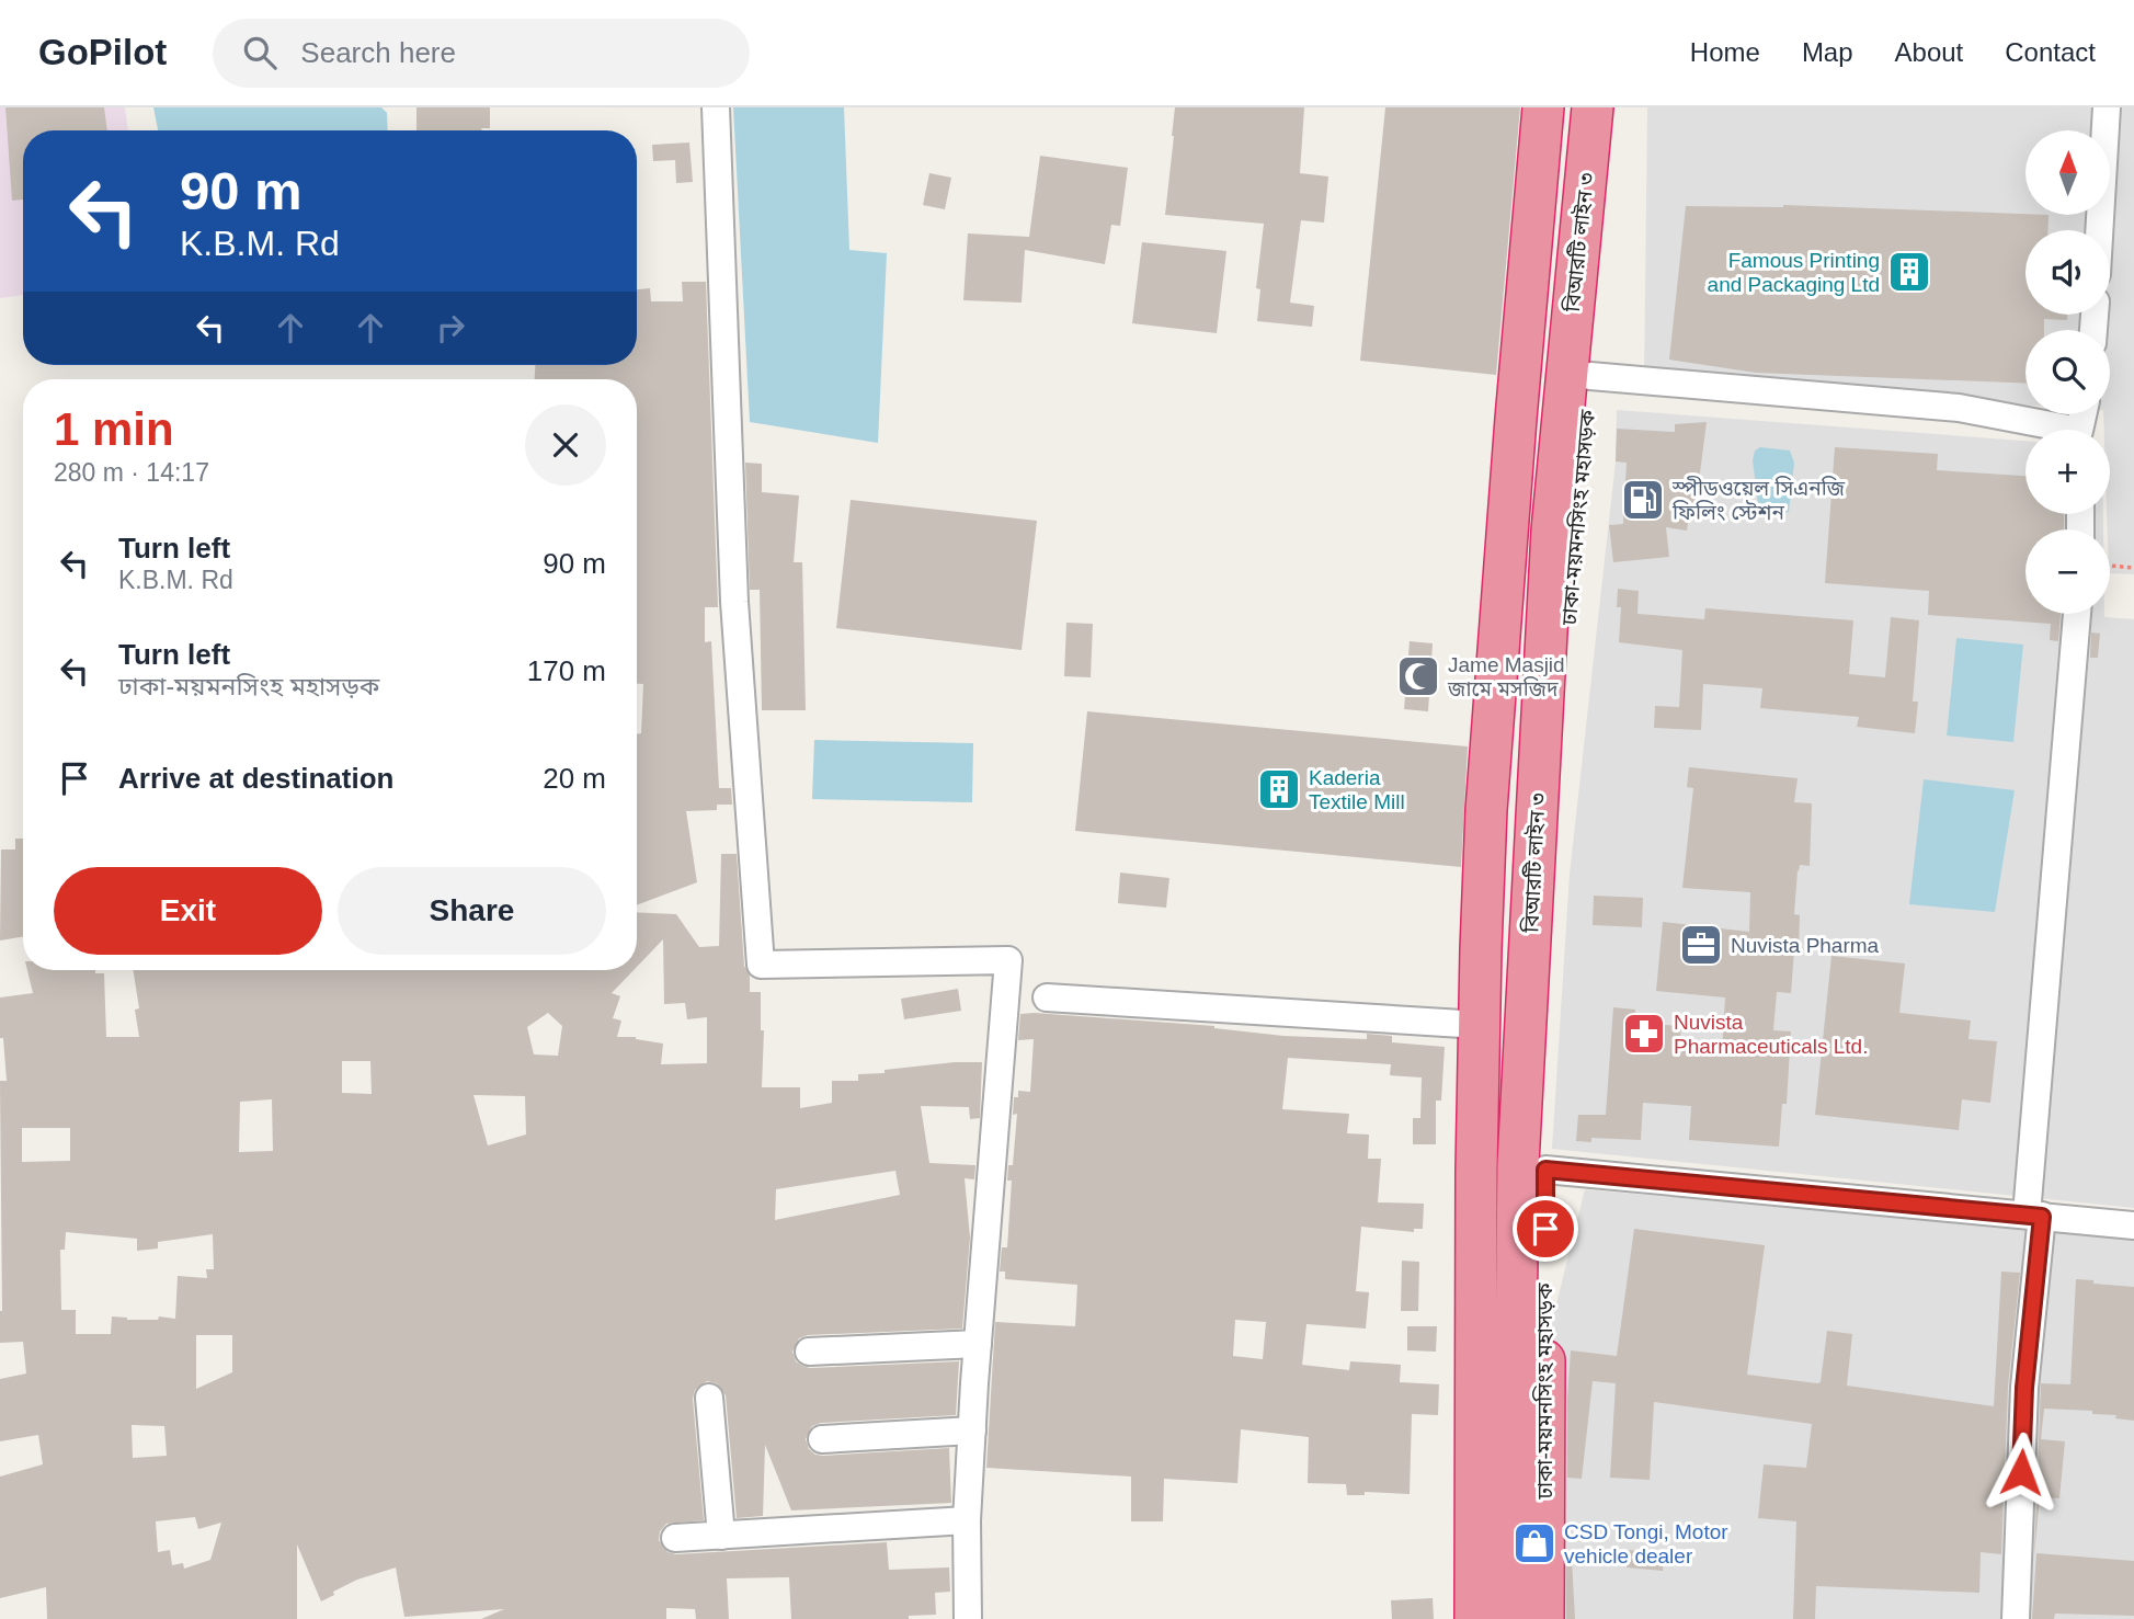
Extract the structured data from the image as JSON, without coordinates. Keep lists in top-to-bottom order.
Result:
{
  "streets": {
    "highway": ["বিআরটি লাইন ৩", "ঢাকা-ময়মনসিংহ মহাসড়ক"]
  },
  "places": {
    "building": ["Famous Printing and Packaging Ltd", "Kaderia Textile Mill"],
    "fuel station": ["স্পীডওয়েল সিএনজি ফিলিং স্টেশন"],
    "mosque": ["Jame Masjid জামে মসজিদ"],
    "office": ["Nuvista Pharma"],
    "pharmacy": ["Nuvista Pharmaceuticals Ltd."],
    "shop": ["CSD Tongi, Motor vehicle dealer"]
  },
  "north": "top",
  "page": {
    "header": "GoPilot",
    "search": "Search here",
    "nav": [
      "Home",
      "Map",
      "About",
      "Contact"
    ],
    "map_buttons": ["+", "−"],
    "turn": ["90 m", "K.B.M. Rd"],
    "heading": ["1 min", "280 m · 14:17"],
    "list": [
      {
        "name": "Turn left",
        "note": "K.B.M. Rd",
        "value": "90 m"
      },
      {
        "name": "Turn left",
        "note": "ঢাকা-ময়মনসিংহ মহাসড়ক",
        "value": "170 m"
      },
      {
        "name": "Arrive at destination",
        "value": "20 m"
      }
    ],
    "buttons": ["Exit", "Share"]
  }
}
